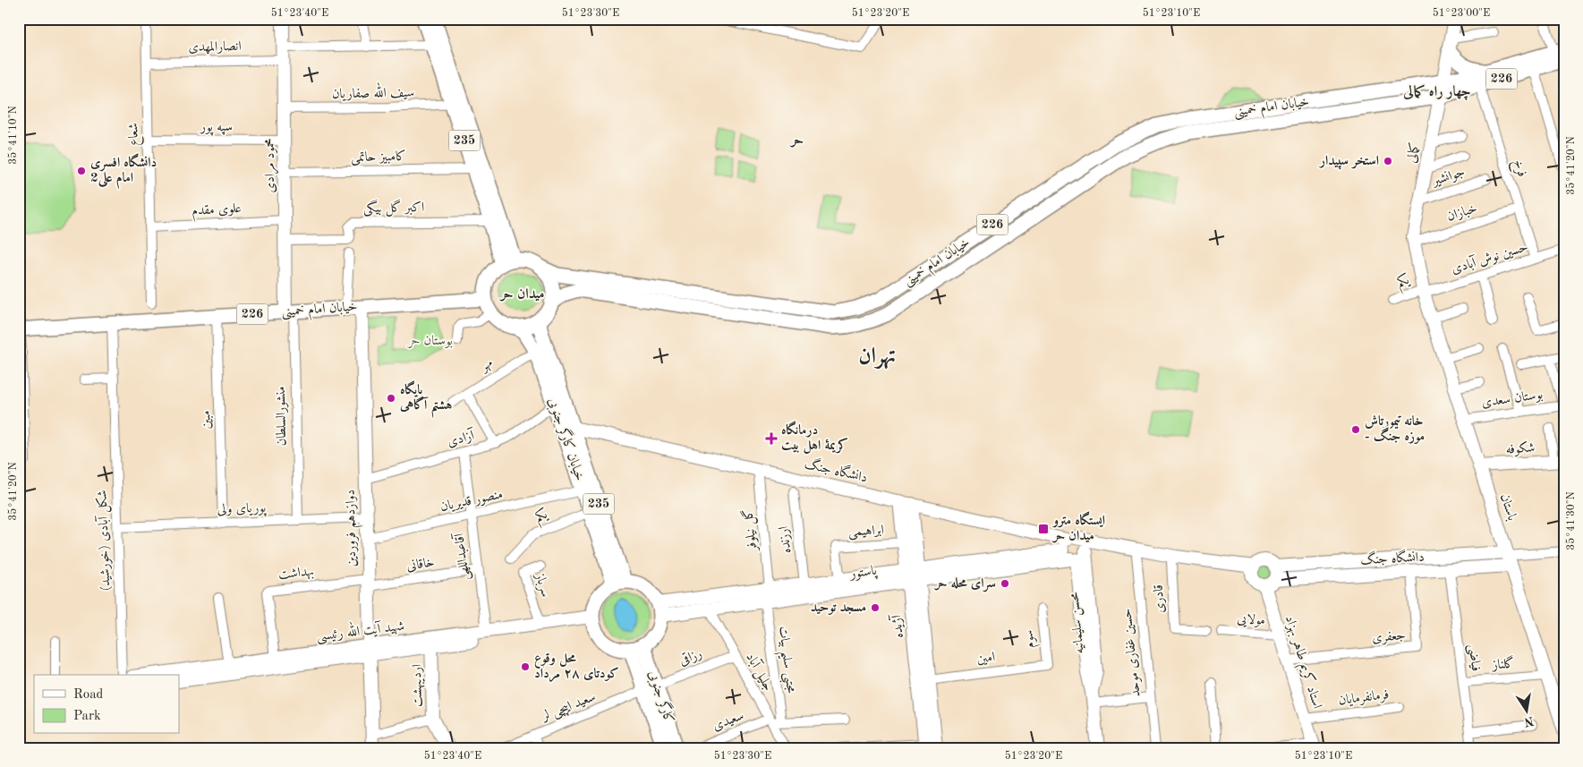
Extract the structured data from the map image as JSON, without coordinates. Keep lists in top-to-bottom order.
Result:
{
  "streets": {
    "main road": [
      "226",
      "خیابان امام خمینی",
      "235",
      "کمالی",
      "محمود مرادی",
      "خیابان کارگر جنوبی",
      "شکوفه",
      "دانشگاه جنگ",
      "باستان",
      "دوازدهم فروردین",
      "پاستور",
      "محسن سلیمانیه",
      "آژیده",
      "شهید آیت الله رئیسی",
      "استاد کریم طاهر بهزاد",
      "اردیبهشت",
      "کارگر جنوبی"
    ],
    "street": [
      "انصارالمهدی",
      "سیف الله صفاریان",
      "سپه پور",
      "شعاع",
      "کامبیز حاتمی",
      "فرخ",
      "جوانشیر",
      "اکبر گل بیگی",
      "علوی مقدم",
      "خبازان",
      "حسین نوش آبادی",
      "یکم",
      "مهر",
      "بوستان سعدى",
      "منشورالسلطان",
      "مبین",
      "آزادی",
      "منصور قدیریان",
      "پوریای ولی",
      "گل نیلوفر",
      "ابراهیمی",
      "ارزنده",
      "شکل آبادی (خورشید)",
      "آقاعبداللهی",
      "خاقانی",
      "بهداشت",
      "سرباز",
      "قادری",
      "مولایی",
      "جعفری",
      "سوم",
      "حسین غفاری موحد",
      "رزاقی",
      "فیاضی",
      "امین",
      "مجتبی سلیم بیات",
      "گلناز",
      "جلیل آباد",
      "فرمانفرمایان",
      "سعید ایپچی لر",
      "سعیدی"
    ]
  },
  "crossings": [
    ["انصارالمهدی", "شعاع"],
    ["انصارالمهدی", "235"],
    ["انصارالمهدی", "محمود مرادی"],
    ["226", "خیابان امام خمینی"],
    ["226", "کمالی"],
    ["226", "فرخ"],
    ["سیف الله صفاریان", "235"],
    ["سیف الله صفاریان", "محمود مرادی"],
    ["خیابان امام خمینی", "235"],
    ["خیابان امام خمینی", "کمالی"],
    ["خیابان امام خمینی", "محمود مرادی"],
    ["خیابان امام خمینی", "منشورالسلطان"],
    ["خیابان امام خمینی", "مبین"],
    ["خیابان امام خمینی", "خیابان کارگر جنوبی"],
    ["خیابان امام خمینی", "دوازدهم فروردین"],
    ["خیابان امام خمینی", "شکل آبادی (خورشید)"],
    ["سپه پور", "شعاع"],
    ["سپه پور", "محمود مرادی"],
    ["شعاع", "علوی مقدم"],
    ["235", "کامبیز حاتمی"],
    ["235", "اکبر گل بیگی"],
    ["235", "خیابان کارگر جنوبی"],
    ["کمالی", "جوانشیر"],
    ["کمالی", "خبازان"],
    ["کمالی", "حسین نوش آبادی"],
    ["کمالی", "یکم"],
    ["کمالی", "باستان"],
    ["کامبیز حاتمی", "محمود مرادی"],
    ["محمود مرادی", "اکبر گل بیگی"],
    ["محمود مرادی", "علوی مقدم"],
    ["محمود مرادی", "منشورالسلطان"],
    ["فرخ", "خبازان"],
    ["فرخ", "حسین نوش آبادی"],
    ["حسین نوش آبادی", "یکم"],
    ["حسین نوش آبادی", "باستان"],
    ["یکم", "خیابان کارگر جنوبی"],
    ["یکم", "باستان"],
    ["مهر", "خیابان کارگر جنوبی"],
    ["بوستان سعدى", "باستان"],
    ["منشورالسلطان", "پوریای ولی"],
    ["مبین", "پوریای ولی"],
    ["آزادی", "خیابان کارگر جنوبی"],
    ["آزادی", "دوازدهم فروردین"],
    ["آزادی", "آقاعبداللهی"],
    ["خیابان کارگر جنوبی", "دانشگاه جنگ"],
    ["خیابان کارگر جنوبی", "منصور قدیریان"],
    ["خیابان کارگر جنوبی", "پاستور"],
    ["خیابان کارگر جنوبی", "شهید آیت الله رئیسی"],
    ["خیابان کارگر جنوبی", "کارگر جنوبی"],
    ["شکوفه", "باستان"],
    ["دانشگاه جنگ", "باستان"],
    ["دانشگاه جنگ", "گل نیلوفر"],
    ["دانشگاه جنگ", "پاستور"],
    ["دانشگاه جنگ", "قادری"],
    ["دانشگاه جنگ", "محسن سلیمانیه"],
    ["دانشگاه جنگ", "آژیده"],
    ["دانشگاه جنگ", "جعفری"],
    ["دانشگاه جنگ", "حسین غفاری موحد"],
    ["دانشگاه جنگ", "فیاضی"],
    ["دانشگاه جنگ", "استاد کریم طاهر بهزاد"],
    ["منصور قدیریان", "دوازدهم فروردین"],
    ["منصور قدیریان", "آقاعبداللهی"],
    ["باستان", "گلناز"],
    ["پوریای ولی", "دوازدهم فروردین"],
    ["پوریای ولی", "شکل آبادی (خورشید)"],
    ["دوازدهم فروردین", "خاقانی"],
    ["دوازدهم فروردین", "بهداشت"],
    ["دوازدهم فروردین", "شهید آیت الله رئیسی"],
    ["گل نیلوفر", "پاستور"],
    ["ابراهیمی", "پاستور"],
    ["ابراهیمی", "آژیده"],
    ["ارزنده", "پاستور"],
    ["آقاعبداللهی", "خاقانی"],
    ["آقاعبداللهی", "شهید آیت الله رئیسی"],
    ["خاقانی", "بهداشت"],
    ["پاستور", "محسن سلیمانیه"],
    ["پاستور", "آژیده"],
    ["پاستور", "شهید آیت الله رئیسی"],
    ["پاستور", "مجتبی سلیم بیات"],
    ["پاستور", "جلیل آباد"],
    ["پاستور", "کارگر جنوبی"],
    ["بهداشت", "شهید آیت الله رئیسی"],
    ["سرباز", "شهید آیت الله رئیسی"],
    ["مولایی", "استاد کریم طاهر بهزاد"],
    ["آژیده", "امین"],
    ["شهید آیت الله رئیسی", "اردیبهشت"],
    ["شهید آیت الله رئیسی", "کارگر جنوبی"],
    ["جعفری", "استاد کریم طاهر بهزاد"],
    ["سوم", "امین"],
    ["رزاقی", "جلیل آباد"],
    ["رزاقی", "کارگر جنوبی"],
    ["رزاقی", "سعید ایپچی لر"],
    ["فیاضی", "گلناز"],
    ["مجتبی سلیم بیات", "جلیل آباد"],
    ["مجتبی سلیم بیات", "سعیدی"],
    ["استاد کریم طاهر بهزاد", "فرمانفرمایان"],
    ["جلیل آباد", "سعیدی"],
    ["کارگر جنوبی", "سعید ایپچی لر"]
  ],
  "districts": [
    "چهار راه کمالی",
    "حر",
    "میدان حر",
    "تهران"
  ],
  "parks": ["بوستان حر"],
  "places": {
    "other": [
      "استخر سپیدار",
      "دانشگاه افسری امام علی2",
      "پایگاه هشتم آگاهی",
      "خانه تیمورتاش - موزه جنگ",
      "سرای محله حر",
      "مسجد توحید",
      "محل وقوع کودتای ۲۸ مرداد"
    ],
    "health": ["درمانگاه کریمهٔ اهل بیت"],
    "transit": ["ایستگاه مترو میدان حر"]
  },
  "legend": ["Road", "Park"],
  "north": "bottom",
  "coordinates": [
    "51°23'40\"E",
    "51°23'30\"E",
    "51°23'20\"E",
    "51°23'10\"E",
    "51°23'00\"E",
    "35°41'10\"N",
    "35°41'20\"N",
    "35°41'30\"N"
  ]
}
